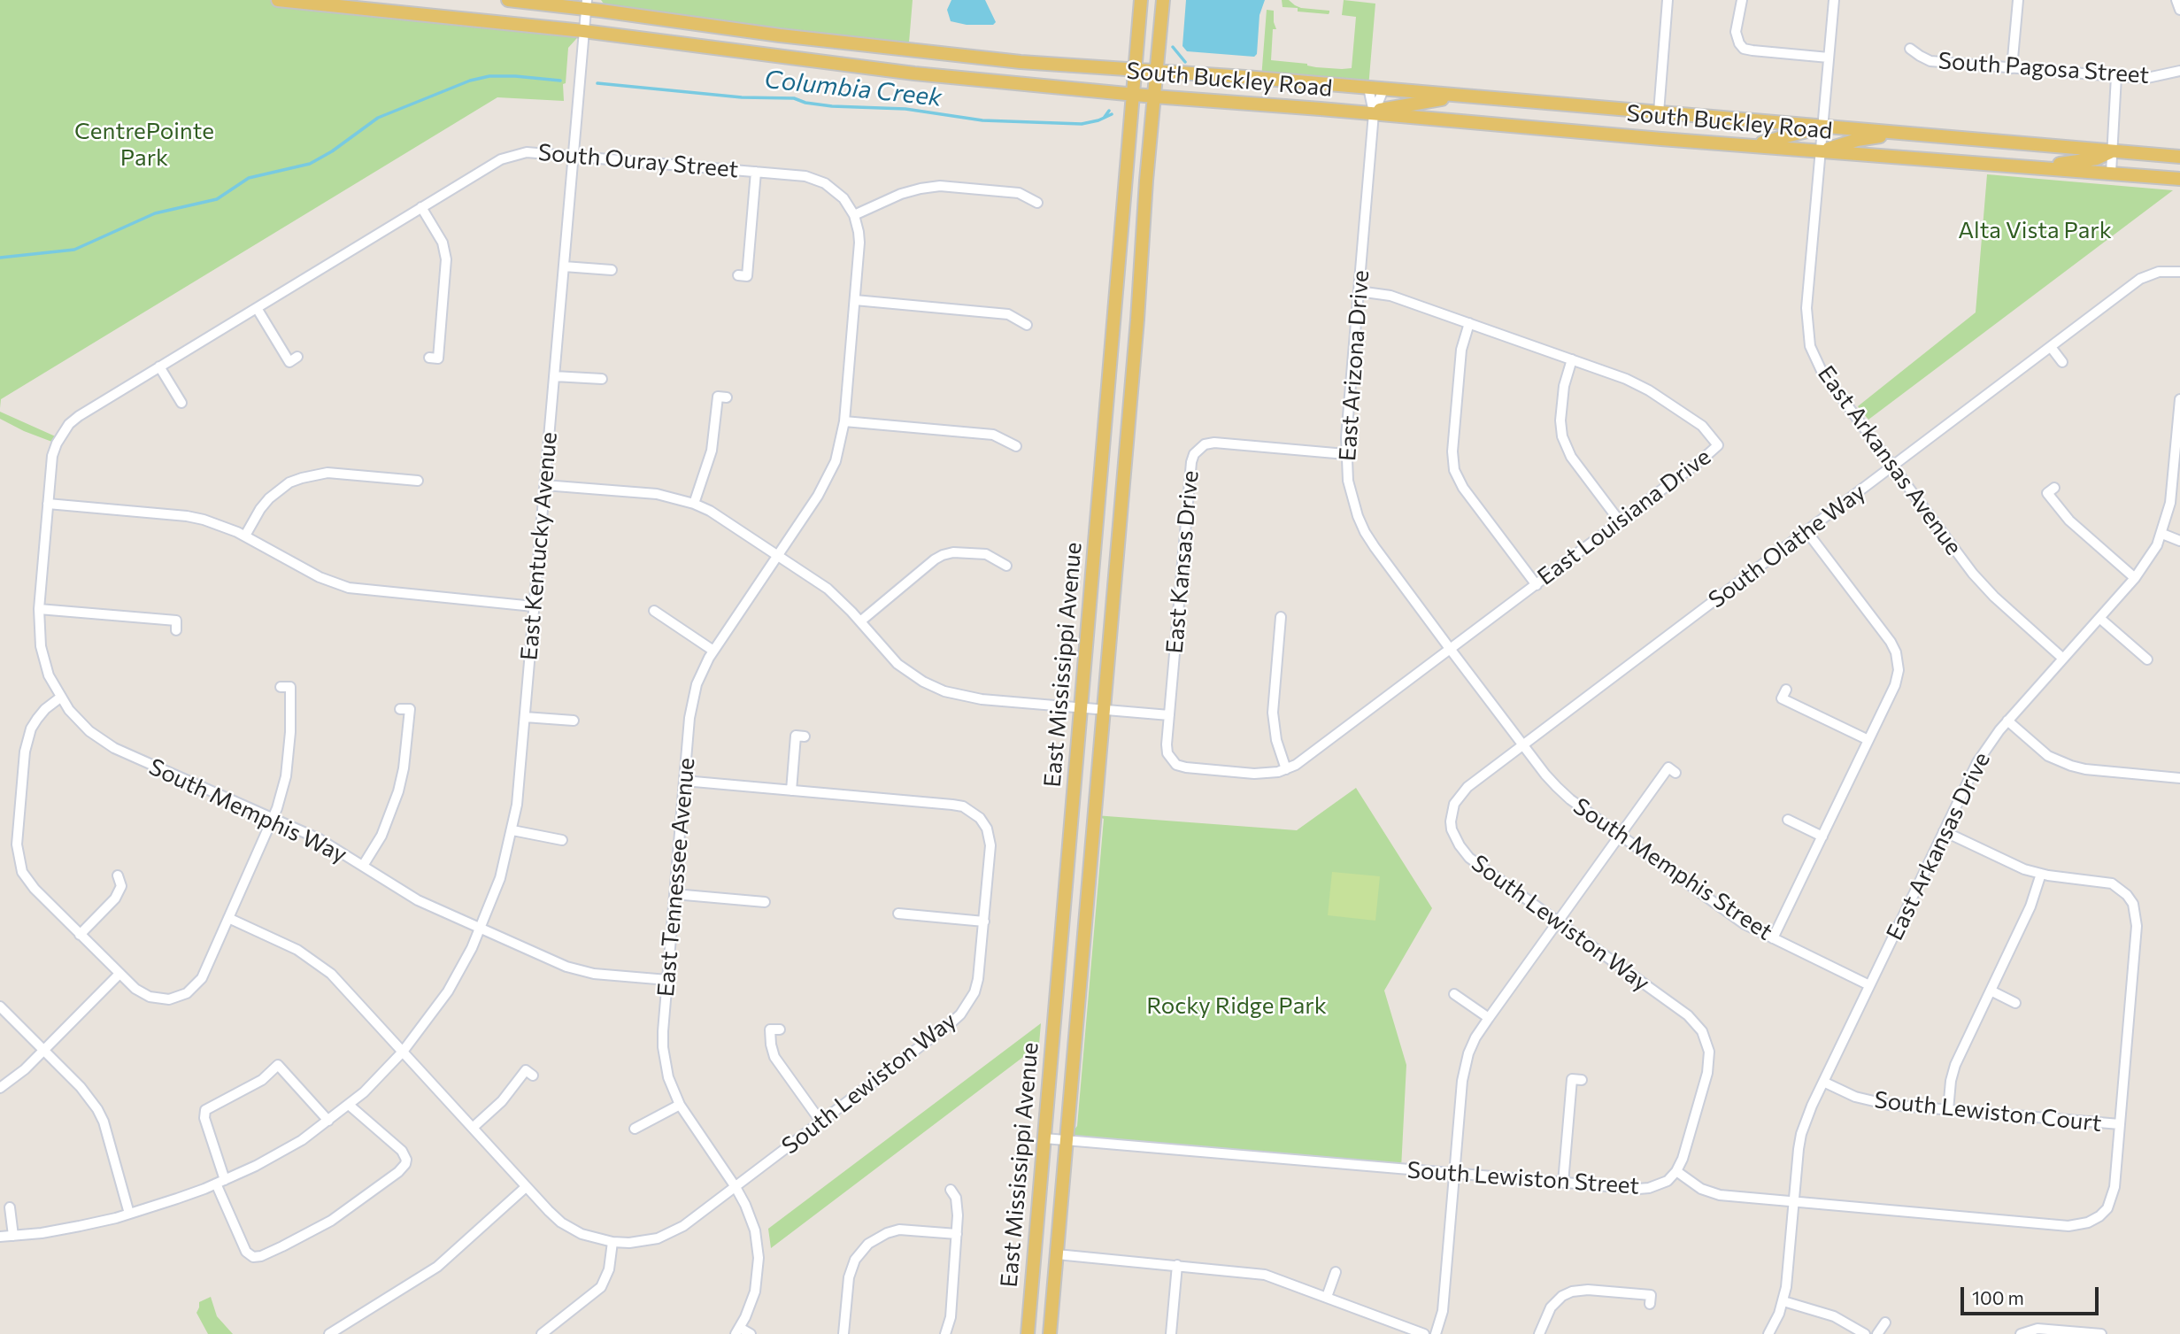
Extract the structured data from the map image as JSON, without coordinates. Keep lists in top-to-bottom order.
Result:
{
  "streets": {
    "main road": ["South Buckley Road", "East Mississippi Avenue"],
    "street": [
      "South Pagosa Street",
      "South Ouray Street",
      "East Arizona Drive",
      "East Arkansas Avenue",
      "East Louisiana Drive",
      "East Kentucky Avenue",
      "South Olathe Way",
      "East Kansas Drive",
      "South Memphis Way",
      "East Arkansas Drive",
      "South Memphis Street",
      "East Tennessee Avenue",
      "South Lewiston Way",
      "South Lewiston Court",
      "South Lewiston Street"
    ]
  },
  "crossings": [
    ["South Buckley Road", "East Arizona Drive"],
    ["South Buckley Road", "East Arkansas Avenue"],
    ["South Buckley Road", "East Kentucky Avenue"],
    ["South Buckley Road", "East Mississippi Avenue"],
    ["South Ouray Street", "East Kentucky Avenue"],
    ["South Ouray Street", "South Memphis Way"],
    ["South Ouray Street", "East Tennessee Avenue"],
    ["East Arizona Drive", "East Louisiana Drive"],
    ["East Arizona Drive", "East Kansas Drive"],
    ["East Arizona Drive", "South Memphis Street"],
    ["East Arkansas Avenue", "South Olathe Way"],
    ["East Arkansas Avenue", "East Arkansas Drive"],
    ["East Kentucky Avenue", "South Memphis Way"],
    ["East Kentucky Avenue", "South Lewiston Way"],
    ["South Olathe Way", "South Memphis Street"],
    ["South Olathe Way", "South Lewiston Way"],
    ["East Mississippi Avenue", "South Lewiston Street"],
    ["South Memphis Way", "East Tennessee Avenue"],
    ["East Arkansas Drive", "South Memphis Street"],
    ["East Arkansas Drive", "South Lewiston Court"],
    ["South Memphis Street", "South Lewiston Way"],
    ["East Tennessee Avenue", "South Lewiston Way"],
    ["South Lewiston Way", "South Lewiston Street"]
  ],
  "water": ["Columbia Creek"],
  "parks": ["CentrePointe Park", "Alta Vista Park", "Rocky Ridge Park"],
  "scale_bar": "100 m"
}
